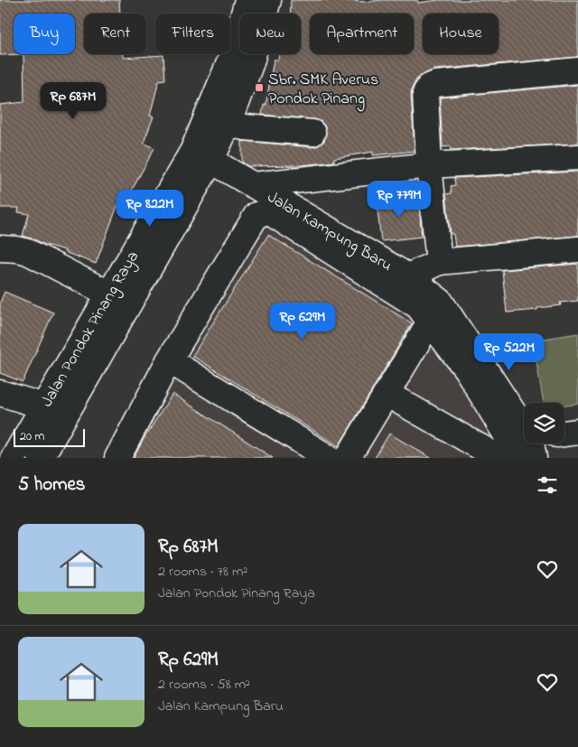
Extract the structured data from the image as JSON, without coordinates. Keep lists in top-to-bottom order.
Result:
{
  "streets": {
    "street": ["Jalan Kampung Baru", "Jalan Pondok Pinang Raya"]
  },
  "crossings": [
    ["Jalan Kampung Baru", "Jalan Pondok Pinang Raya"]
  ],
  "places": {
    "transit": ["Sbr. SMK Averus Pondok Pinang"]
  },
  "scale_bar": "20 m",
  "page": {
    "chip": [
      "Buy",
      "Rent",
      "Filters",
      "New",
      "Apartment",
      "House"
    ],
    "price": [
      "Rp 687M",
      "Rp 779M",
      "Rp 822M",
      "Rp 629M",
      "Rp 522M"
    ],
    "scale": "20 m",
    "heading": "5 homes",
    "list": [
      {
        "name": "Rp 687M",
        "note": "2 rooms · 78 m² · Jalan Pondok Pinang Raya"
      },
      {
        "name": "Rp 629M",
        "note": "2 rooms · 58 m² · Jalan Kampung Baru"
      }
    ]
  }
}
